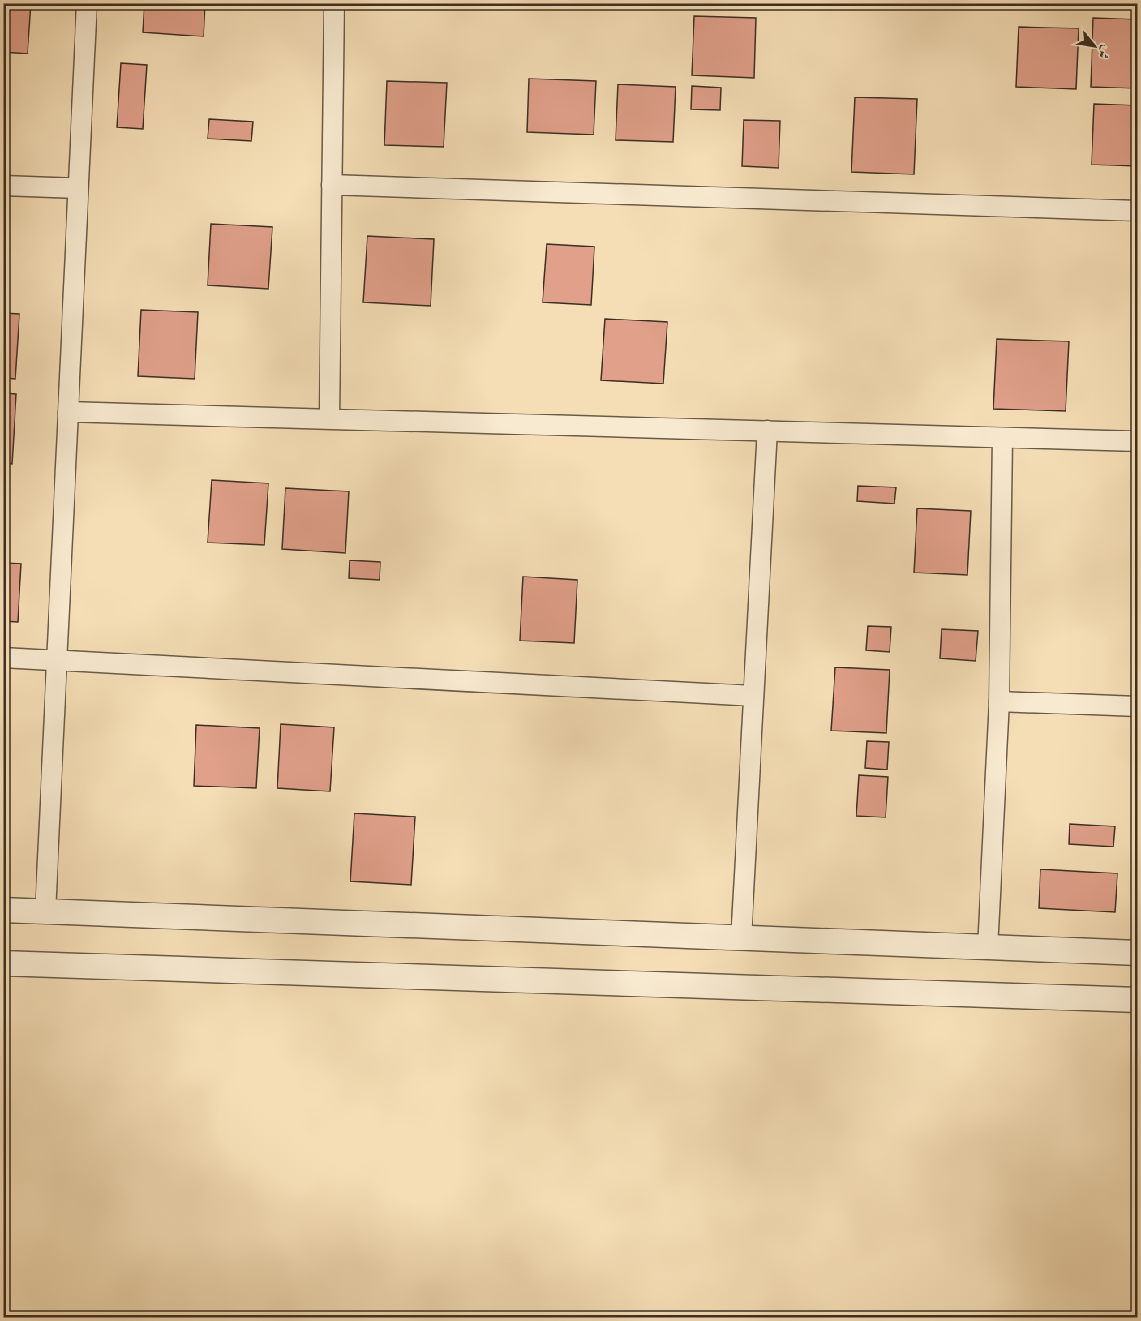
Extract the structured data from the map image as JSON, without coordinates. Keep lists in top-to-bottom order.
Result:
{
  "north": "bottom right"
}
